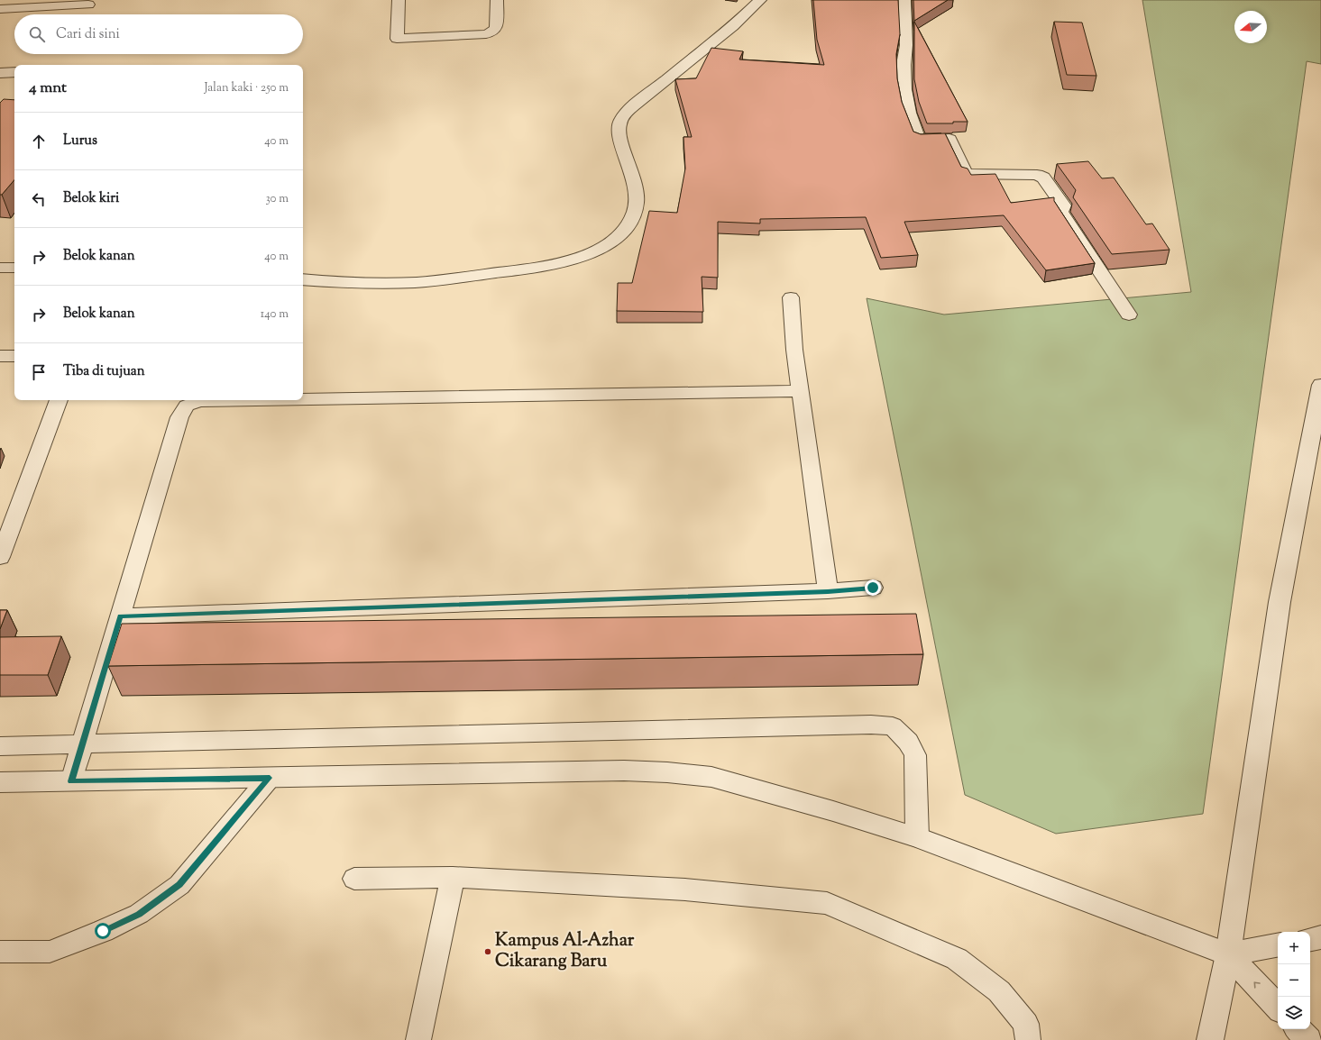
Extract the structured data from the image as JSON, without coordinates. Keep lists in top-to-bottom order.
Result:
{
  "places": ["Kampus Al-Azhar Cikarang Baru"],
  "north": "left",
  "page": {
    "search": "Cari di sini",
    "heading": ["4 mnt", "Jalan kaki · 250 m"],
    "list": [
      ["Lurus", "40 m"],
      ["Belok kiri", "30 m"],
      ["Belok kanan", "40 m"],
      ["Belok kanan", "140 m"],
      "Tiba di tujuan"
    ],
    "map_buttons": ["+", "−"]
  }
}
